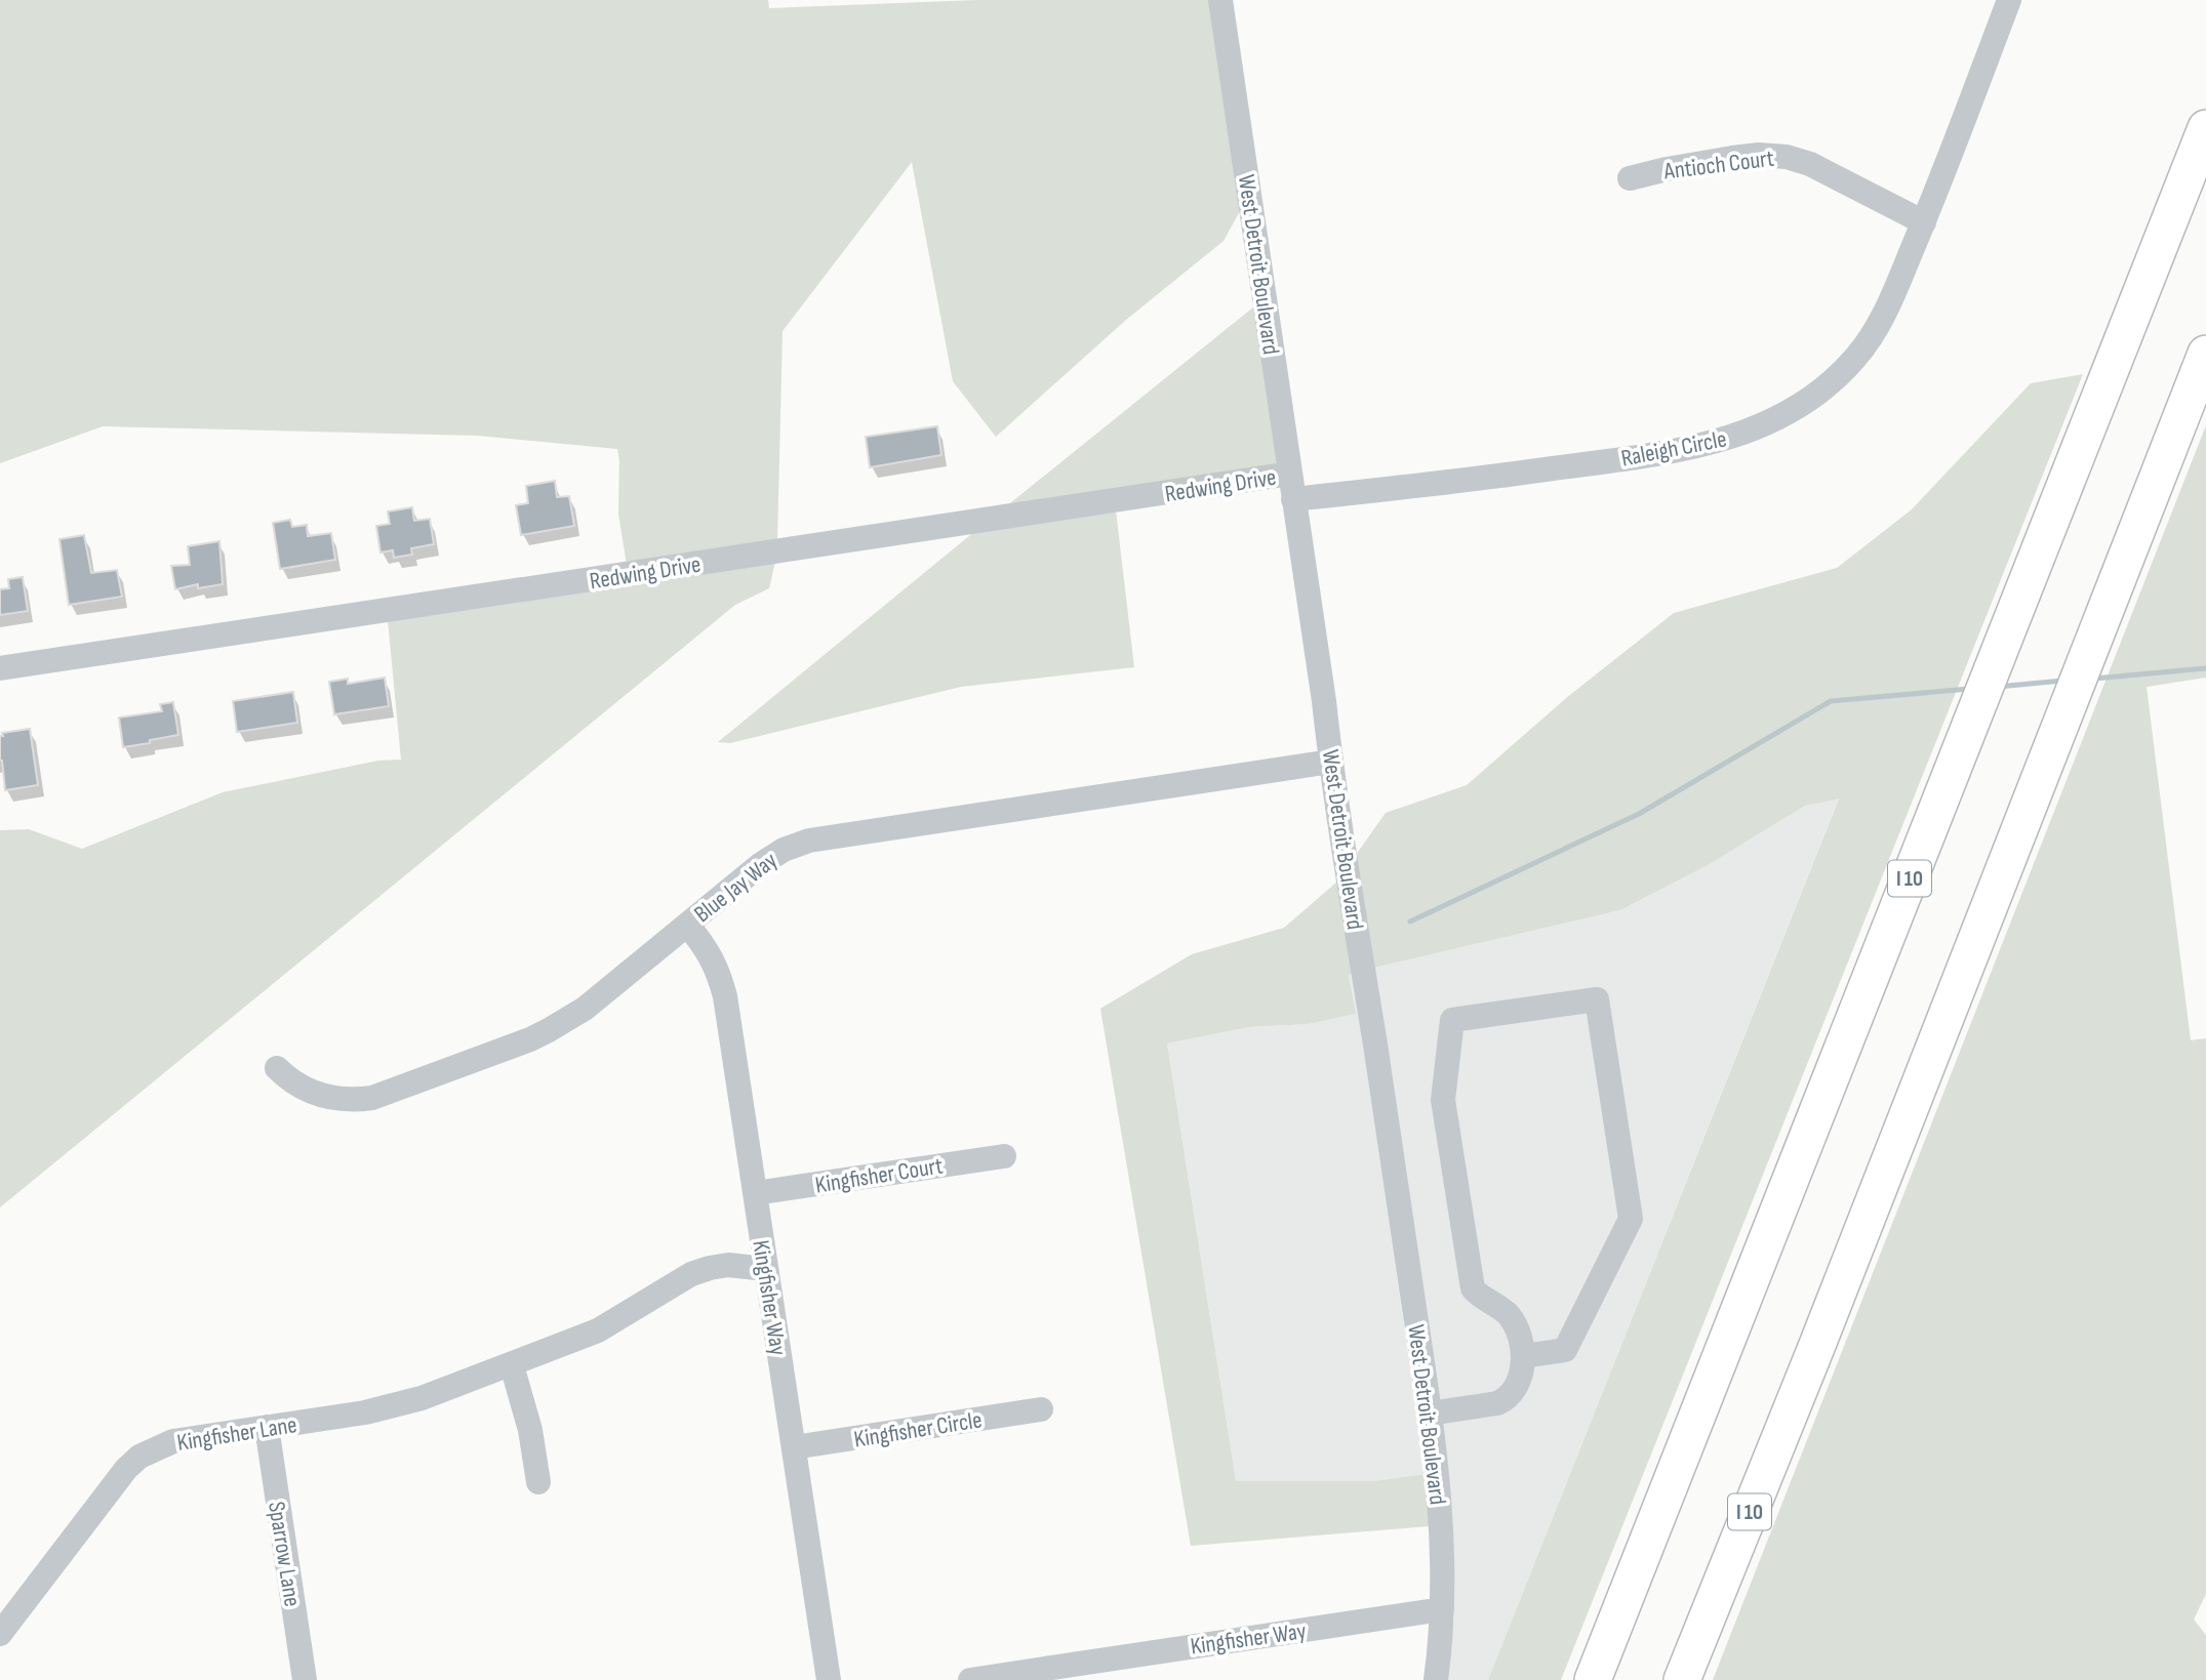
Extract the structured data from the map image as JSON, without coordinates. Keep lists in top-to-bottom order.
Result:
{
  "streets": {
    "highway": ["I 10"],
    "street": [
      "Antioch Court",
      "West Detroit Boulevard",
      "Raleigh Circle",
      "Redwing Drive",
      "Blue Jay Way",
      "Kingfisher Court",
      "Kingfisher Way",
      "Kingfisher Circle",
      "Kingfisher Lane",
      "Sparrow Lane"
    ]
  },
  "crossings": [
    ["Antioch Court", "Raleigh Circle"],
    ["West Detroit Boulevard", "Raleigh Circle"],
    ["West Detroit Boulevard", "Redwing Drive"],
    ["West Detroit Boulevard", "Blue Jay Way"],
    ["West Detroit Boulevard", "Kingfisher Way"],
    ["Blue Jay Way", "Kingfisher Way"],
    ["Kingfisher Court", "Kingfisher Way"],
    ["Kingfisher Way", "Kingfisher Circle"],
    ["Kingfisher Way", "Kingfisher Lane"],
    ["Kingfisher Lane", "Sparrow Lane"]
  ]
}
